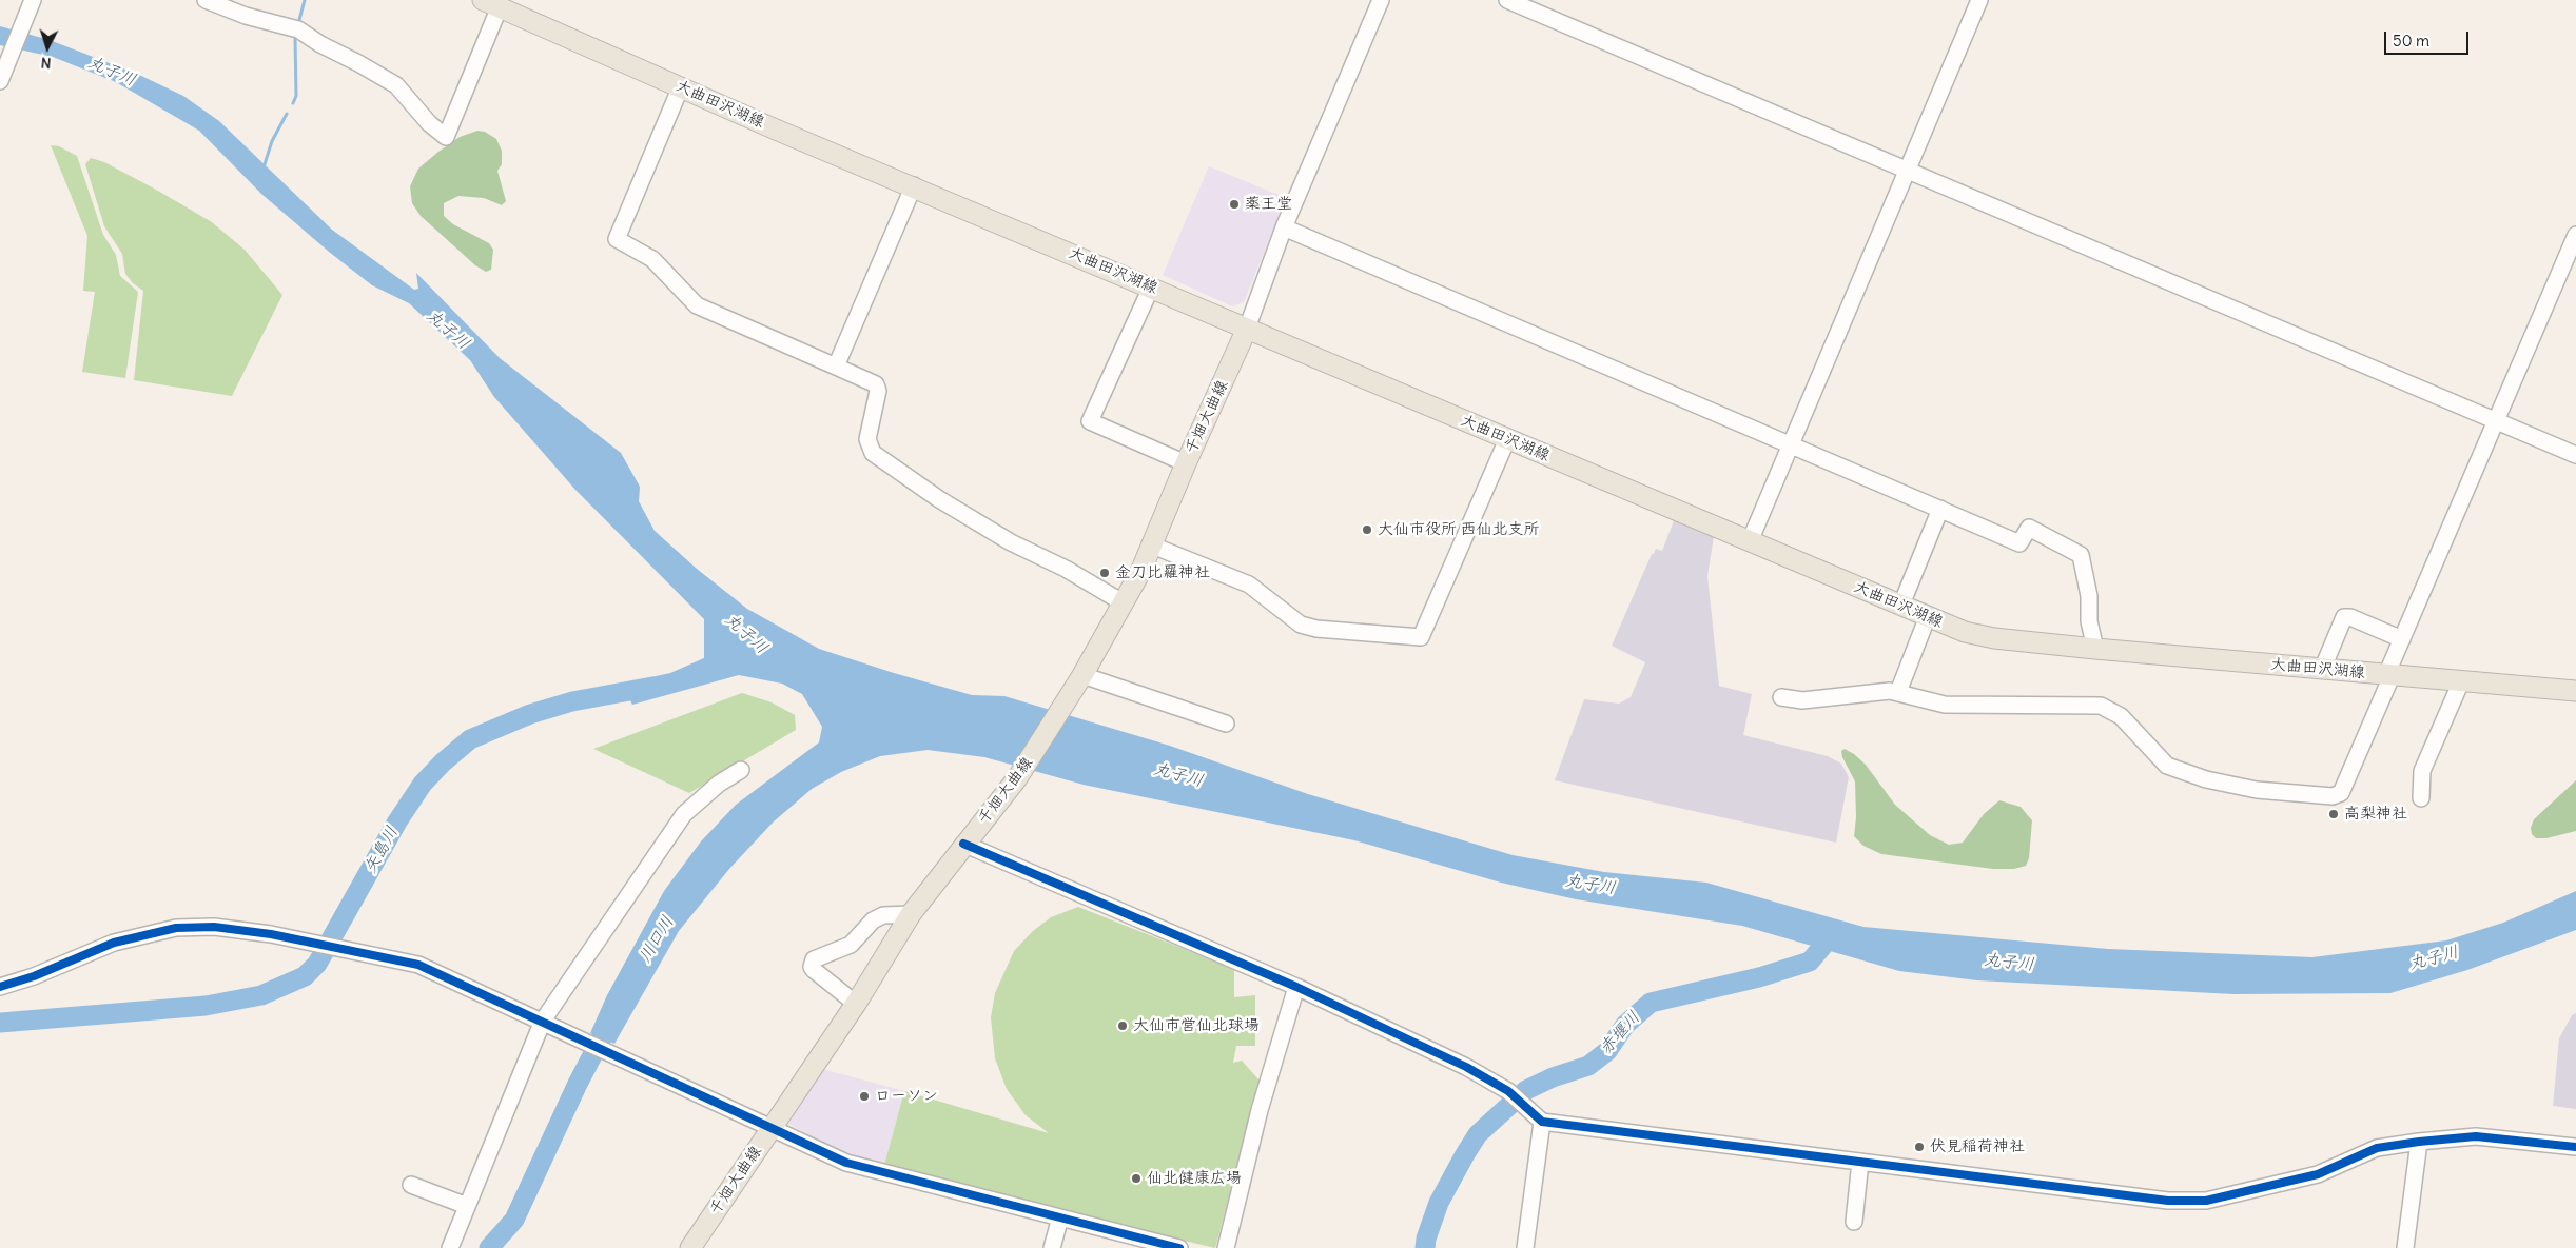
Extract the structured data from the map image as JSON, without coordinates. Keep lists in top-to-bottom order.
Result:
{
  "streets": {
    "main road": ["大曲田沢湖線", "千畑大曲線"]
  },
  "crossings": [
    ["大曲田沢湖線", "千畑大曲線"]
  ],
  "water": [
    "丸子川",
    "矢島川",
    "川口川",
    "赤堰川"
  ],
  "places": [
    "薬王堂",
    "大仙市役所 西仙北支所",
    "金刀比羅神社",
    "高梨神社",
    "大仙市営仙北球場",
    "ローソン",
    "伏見稲荷神社",
    "仙北健康広場"
  ],
  "scale_bar": "50 m",
  "north": "bottom"
}
